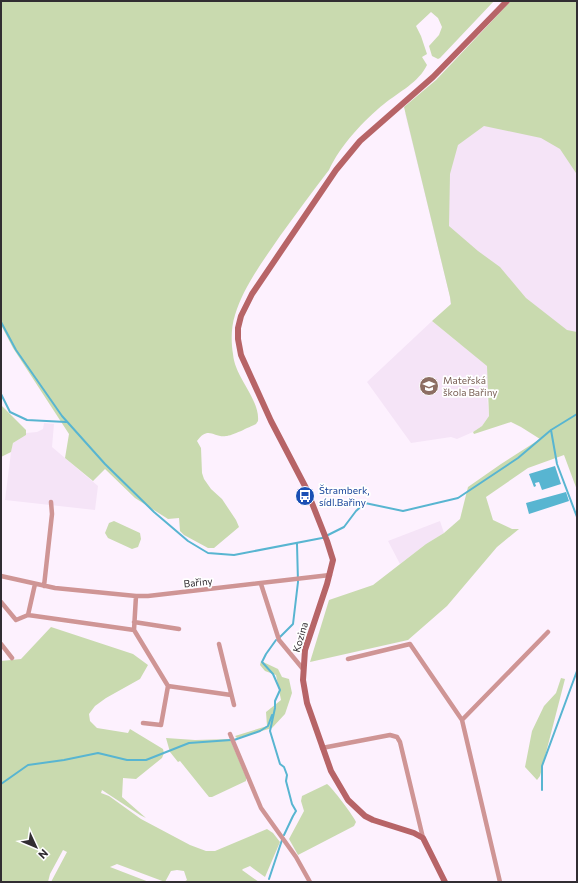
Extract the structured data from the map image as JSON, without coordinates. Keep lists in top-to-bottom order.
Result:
{
  "streets": {
    "main road": ["Kozina"],
    "street": ["Bařiny"]
  },
  "crossings": [
    ["Bařiny", "Kozina"]
  ],
  "places": {
    "school or university": ["Mateřská škola Bařiny"],
    "bus stop": ["Štramberk, sídl.Bařiny"]
  },
  "north": "bottom right"
}
